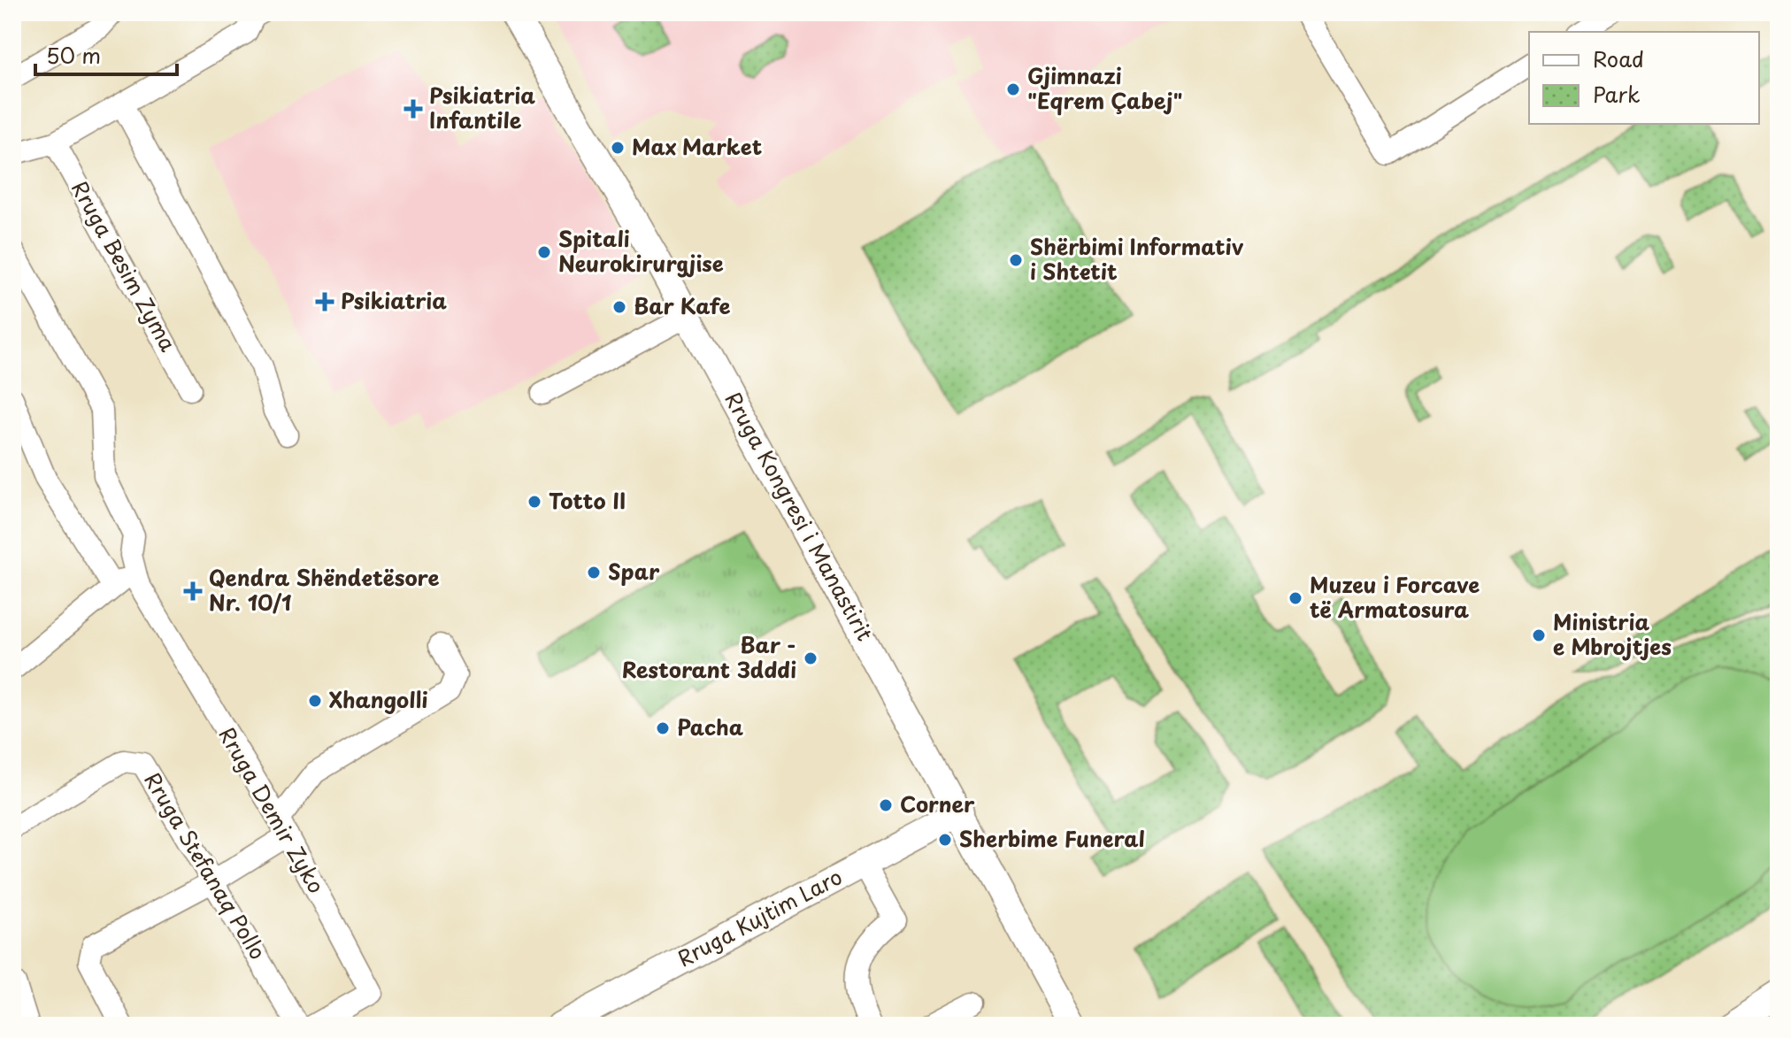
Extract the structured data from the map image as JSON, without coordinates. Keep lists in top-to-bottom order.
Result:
{
  "streets": {
    "street": [
      "Rruga Besim Zyma",
      "Rruga Kongresi i Manastirit",
      "Rruga Demir Zyko",
      "Rruga Stefanaq Pollo",
      "Rruga Kujtim Laro"
    ]
  },
  "crossings": [
    ["Rruga Kongresi i Manastirit", "Rruga Kujtim Laro"]
  ],
  "places": {
    "other": [
      "Gjimnazi \"Eqrem Çabej\"",
      "Max Market",
      "Spitali Neurokirurgjise",
      "Shërbimi Informativ i Shtetit",
      "Bar Kafe",
      "Totto II",
      "Spar",
      "Muzeu i Forcave të Armatosura",
      "Ministria e Mbrojtjes",
      "Bar - Restorant 3dddi",
      "Xhangolli",
      "Pacha",
      "Corner",
      "Sherbime Funeral"
    ],
    "health": ["Psikiatria Infantile", "Psikiatria", "Qendra Shëndetësore Nr. 10/1"]
  },
  "legend": ["Road", "Park"],
  "scale_bar": "50 m"
}
